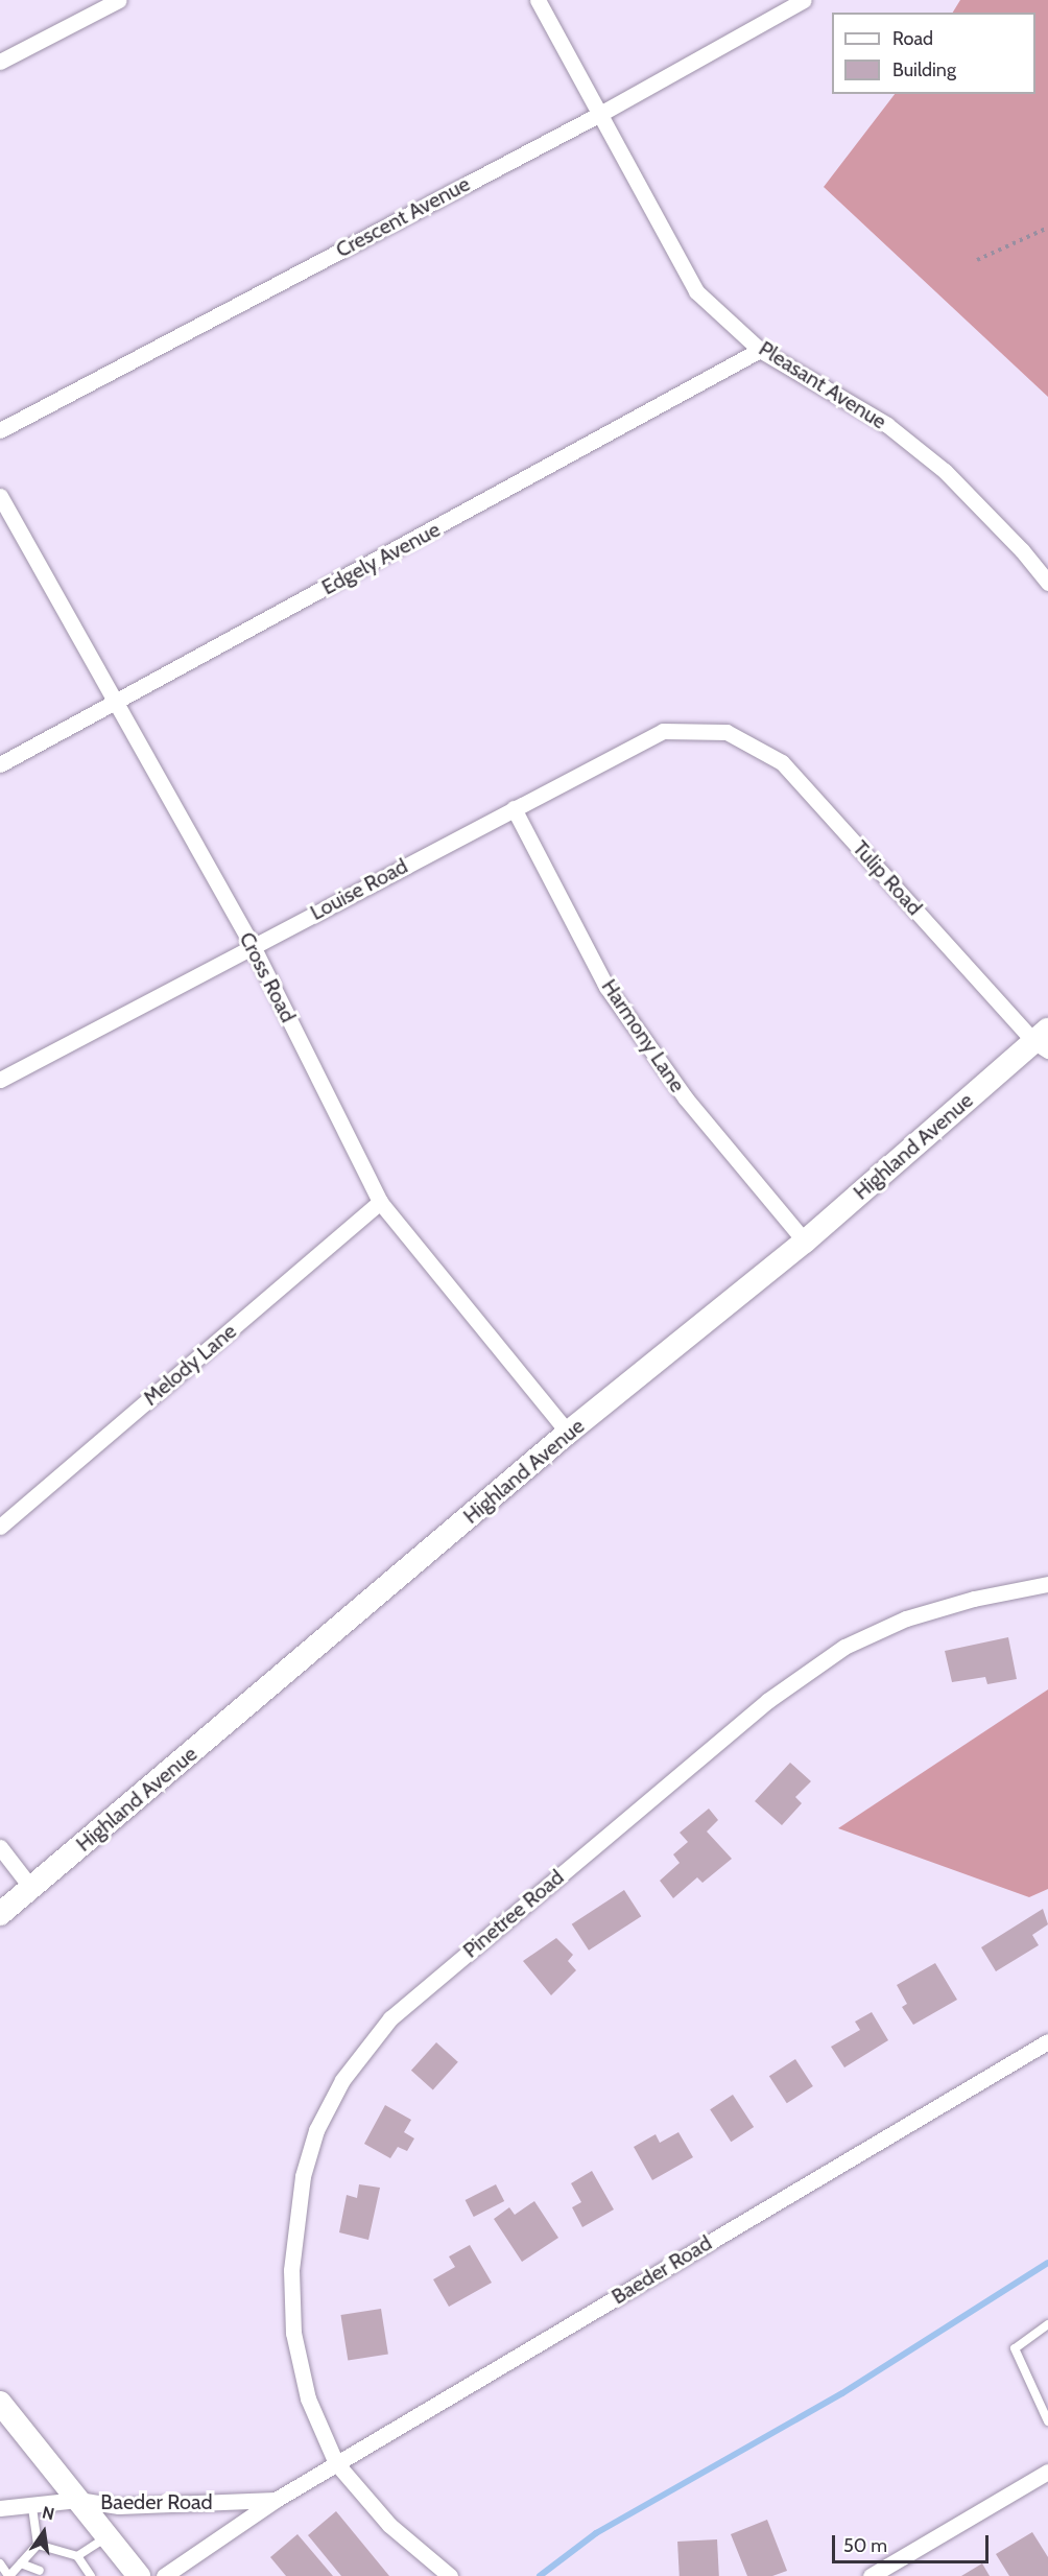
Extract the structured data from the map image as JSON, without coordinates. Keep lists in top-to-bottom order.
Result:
{
  "streets": {
    "street": [
      "Crescent Avenue",
      "Pleasant Avenue",
      "Edgely Avenue",
      "Tulip Road",
      "Louise Road",
      "Cross Road",
      "Harmony Lane",
      "Highland Avenue",
      "Melody Lane",
      "Pinetree Road",
      "Baeder Road"
    ]
  },
  "crossings": [
    ["Crescent Avenue", "Pleasant Avenue"],
    ["Pleasant Avenue", "Edgely Avenue"],
    ["Edgely Avenue", "Cross Road"],
    ["Tulip Road", "Louise Road"],
    ["Tulip Road", "Highland Avenue"],
    ["Louise Road", "Cross Road"],
    ["Louise Road", "Harmony Lane"],
    ["Cross Road", "Highland Avenue"],
    ["Cross Road", "Melody Lane"],
    ["Harmony Lane", "Highland Avenue"],
    ["Pinetree Road", "Baeder Road"]
  ],
  "legend": ["Road", "Building"],
  "scale_bar": "50 m",
  "north": "top"
}
